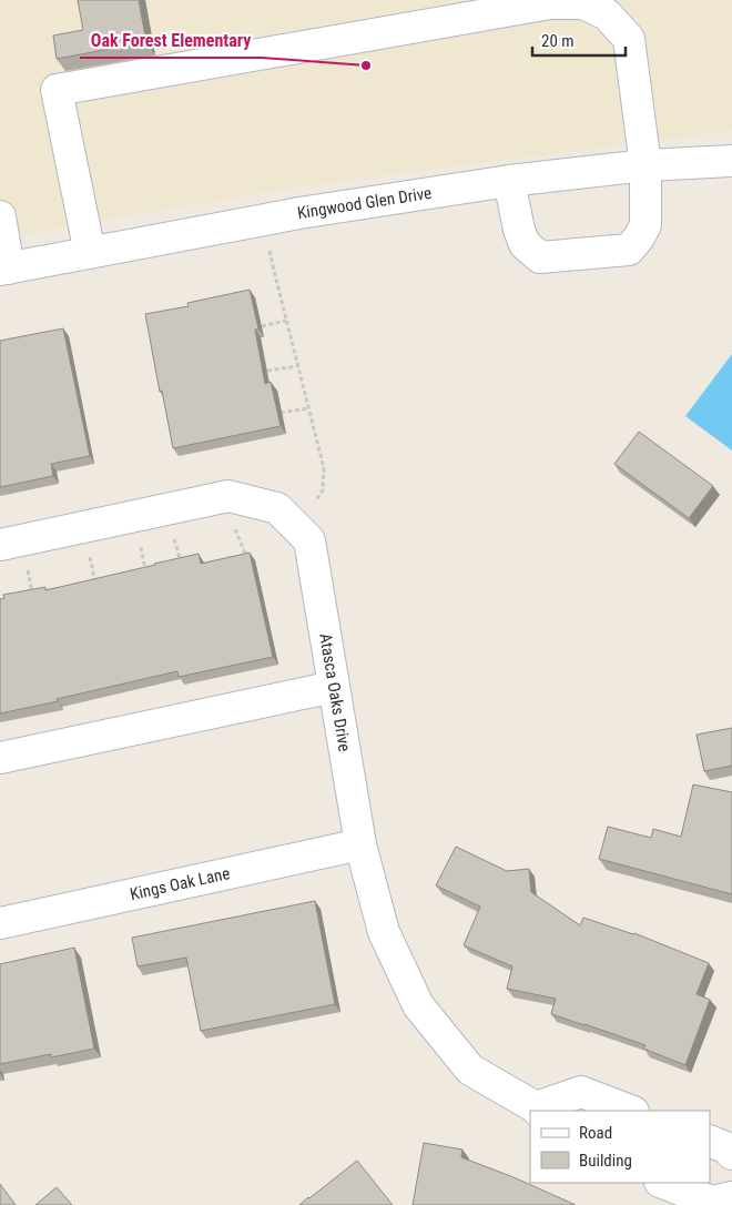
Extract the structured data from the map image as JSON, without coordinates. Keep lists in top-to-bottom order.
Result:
{
  "streets": {
    "street": ["Kingwood Glen Drive", "Atasca Oaks Drive", "Kings Oak Lane"]
  },
  "crossings": [
    ["Atasca Oaks Drive", "Kings Oak Lane"]
  ],
  "places": ["Oak Forest Elementary"],
  "legend": ["Road", "Building"],
  "scale_bar": "20 m"
}
